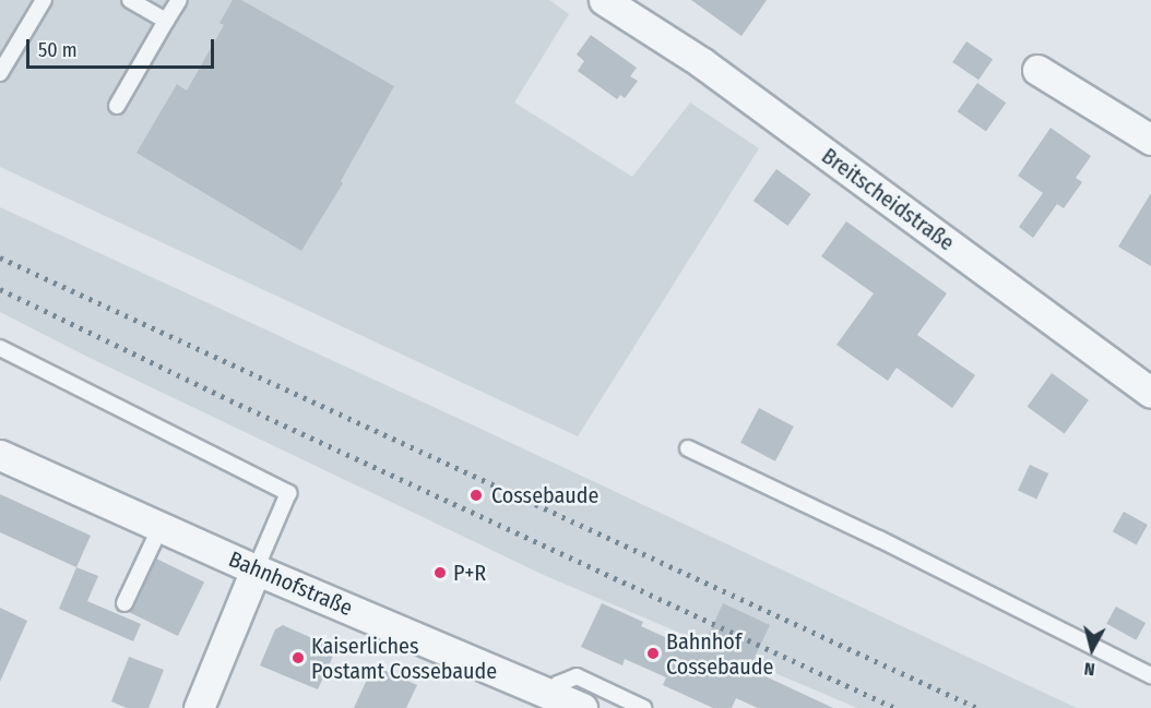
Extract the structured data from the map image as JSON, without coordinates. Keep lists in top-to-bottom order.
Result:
{
  "streets": {
    "street": ["Breitscheidstraße", "Bahnhofstraße"]
  },
  "places": [
    "Cossebaude",
    "P+R",
    "Bahnhof Cossebaude",
    "Kaiserliches Postamt Cossebaude"
  ],
  "scale_bar": "50 m",
  "north": "bottom"
}
